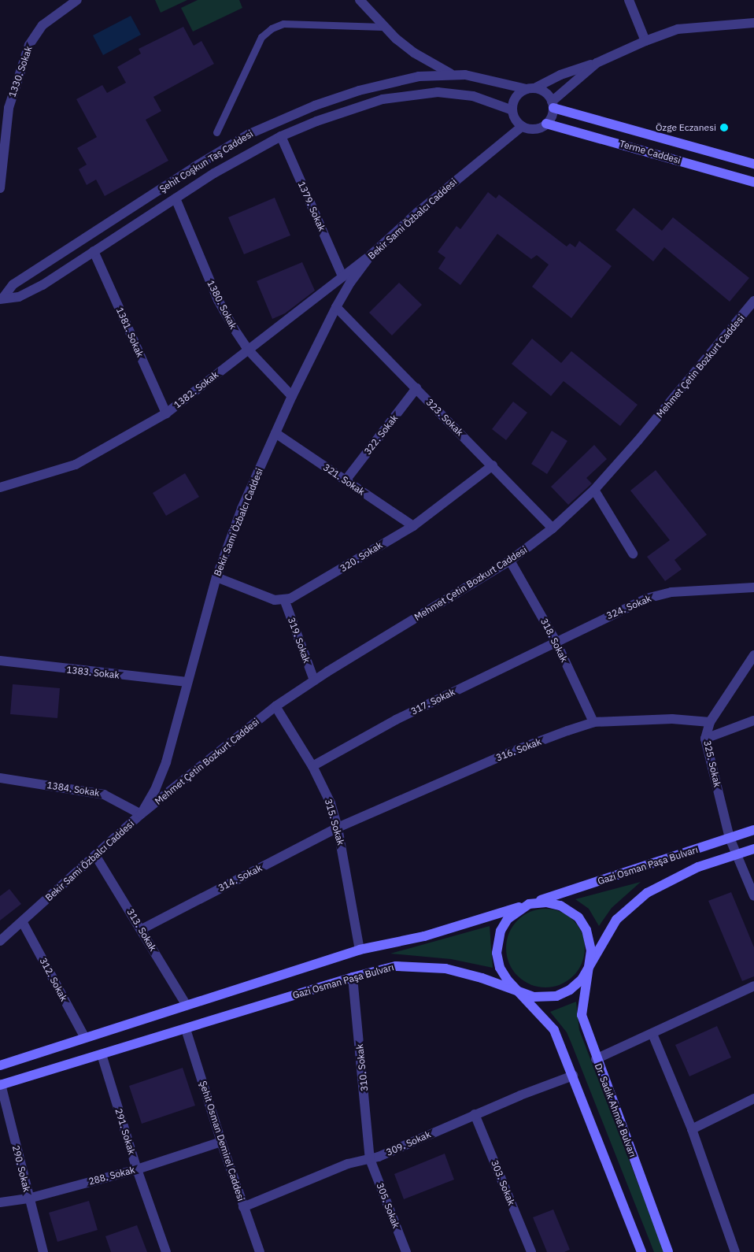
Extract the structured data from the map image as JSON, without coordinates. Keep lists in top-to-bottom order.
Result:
{
  "streets": {
    "main road": ["Terme Caddesi", "Gazi Osman Paşa Bulvarı", "Dr. Sadık Ahmet Bulvarı"],
    "street": [
      "1330. Sokak",
      "Şehit Coşkun Taş Caddesi",
      "1379. Sokak",
      "Bekir Sami Özbalcı Caddesi",
      "1380. Sokak",
      "1381. Sokak",
      "Mehmet Çetin Bozkurt Caddesi",
      "1382. Sokak",
      "323. Sokak",
      "322. Sokak",
      "321. Sokak",
      "320. Sokak",
      "324. Sokak",
      "319. Sokak",
      "318. Sokak",
      "1383. Sokak",
      "317. Sokak",
      "316. Sokak",
      "325. Sokak",
      "1384. Sokak",
      "315. Sokak",
      "314. Sokak",
      "313. Sokak",
      "312. Sokak",
      "310. Sokak",
      "291. Sokak",
      "Şehit Osman Demirel Caddesi",
      "309. Sokak",
      "290. Sokak",
      "288. Sokak",
      "303. Sokak",
      "305. Sokak"
    ]
  },
  "crossings": [
    ["Terme Caddesi", "Şehit Coşkun Taş Caddesi"],
    ["Terme Caddesi", "Bekir Sami Özbalcı Caddesi"],
    ["Şehit Coşkun Taş Caddesi", "1379. Sokak"],
    ["Şehit Coşkun Taş Caddesi", "Bekir Sami Özbalcı Caddesi"],
    ["Şehit Coşkun Taş Caddesi", "1380. Sokak"],
    ["Şehit Coşkun Taş Caddesi", "1381. Sokak"],
    ["1379. Sokak", "1382. Sokak"],
    ["Bekir Sami Özbalcı Caddesi", "1380. Sokak"],
    ["Bekir Sami Özbalcı Caddesi", "Mehmet Çetin Bozkurt Caddesi"],
    ["Bekir Sami Özbalcı Caddesi", "1382. Sokak"],
    ["Bekir Sami Özbalcı Caddesi", "323. Sokak"],
    ["Bekir Sami Özbalcı Caddesi", "321. Sokak"],
    ["Bekir Sami Özbalcı Caddesi", "320. Sokak"],
    ["Bekir Sami Özbalcı Caddesi", "1383. Sokak"],
    ["Bekir Sami Özbalcı Caddesi", "1384. Sokak"],
    ["Bekir Sami Özbalcı Caddesi", "313. Sokak"],
    ["Bekir Sami Özbalcı Caddesi", "312. Sokak"],
    ["1380. Sokak", "1382. Sokak"],
    ["1381. Sokak", "1382. Sokak"],
    ["Mehmet Çetin Bozkurt Caddesi", "323. Sokak"],
    ["Mehmet Çetin Bozkurt Caddesi", "319. Sokak"],
    ["Mehmet Çetin Bozkurt Caddesi", "318. Sokak"],
    ["Mehmet Çetin Bozkurt Caddesi", "1384. Sokak"],
    ["Mehmet Çetin Bozkurt Caddesi", "315. Sokak"],
    ["323. Sokak", "322. Sokak"],
    ["323. Sokak", "320. Sokak"],
    ["322. Sokak", "321. Sokak"],
    ["321. Sokak", "320. Sokak"],
    ["320. Sokak", "319. Sokak"],
    ["324. Sokak", "318. Sokak"],
    ["324. Sokak", "317. Sokak"],
    ["318. Sokak", "317. Sokak"],
    ["318. Sokak", "316. Sokak"],
    ["317. Sokak", "315. Sokak"],
    ["316. Sokak", "325. Sokak"],
    ["316. Sokak", "315. Sokak"],
    ["316. Sokak", "314. Sokak"],
    ["325. Sokak", "Gazi Osman Paşa Bulvarı"],
    ["315. Sokak", "Gazi Osman Paşa Bulvarı"],
    ["315. Sokak", "314. Sokak"],
    ["Gazi Osman Paşa Bulvarı", "313. Sokak"],
    ["Gazi Osman Paşa Bulvarı", "312. Sokak"],
    ["Gazi Osman Paşa Bulvarı", "310. Sokak"],
    ["Gazi Osman Paşa Bulvarı", "Dr. Sadık Ahmet Bulvarı"],
    ["Gazi Osman Paşa Bulvarı", "291. Sokak"],
    ["Gazi Osman Paşa Bulvarı", "Şehit Osman Demirel Caddesi"],
    ["Gazi Osman Paşa Bulvarı", "290. Sokak"],
    ["314. Sokak", "313. Sokak"],
    ["310. Sokak", "309. Sokak"],
    ["310. Sokak", "305. Sokak"],
    ["291. Sokak", "288. Sokak"],
    ["Şehit Osman Demirel Caddesi", "309. Sokak"],
    ["Şehit Osman Demirel Caddesi", "288. Sokak"],
    ["309. Sokak", "303. Sokak"],
    ["309. Sokak", "305. Sokak"],
    ["290. Sokak", "288. Sokak"]
  ],
  "places": ["Özge Eczanesi"]
}
